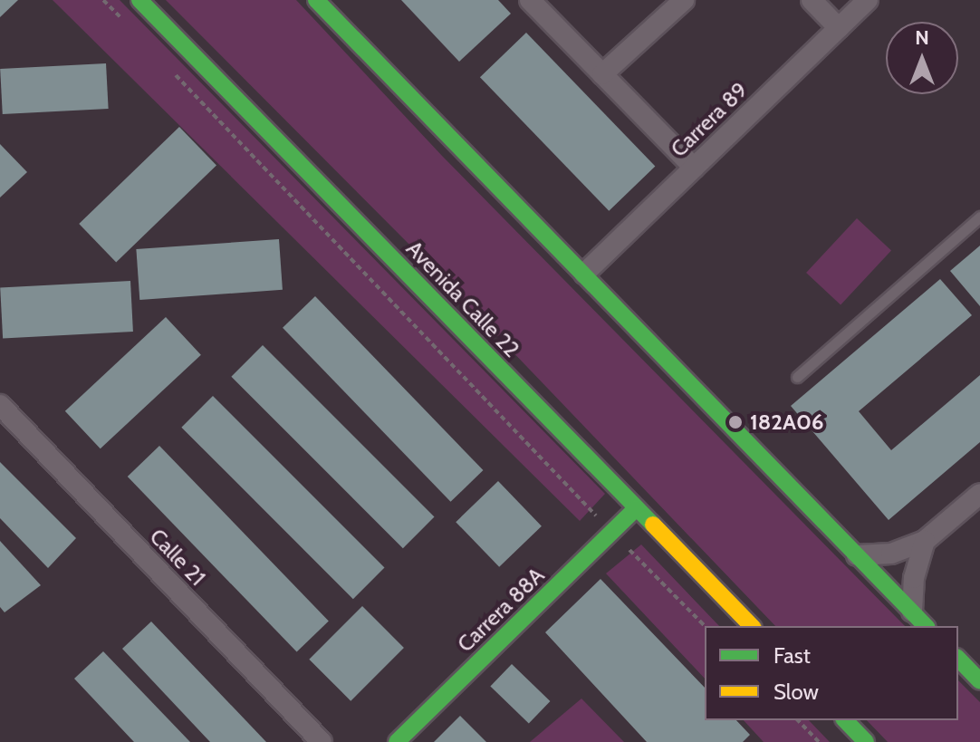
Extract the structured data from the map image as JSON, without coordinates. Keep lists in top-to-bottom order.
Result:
{
  "streets": {
    "main road": ["Avenida Calle 22", "Carrera 88A"],
    "street": ["Carrera 89", "Calle 21"]
  },
  "crossings": [
    ["Avenida Calle 22", "Carrera 88A"]
  ],
  "places": ["182A06"],
  "legend": ["Fast", "Slow"],
  "north": "top"
}
